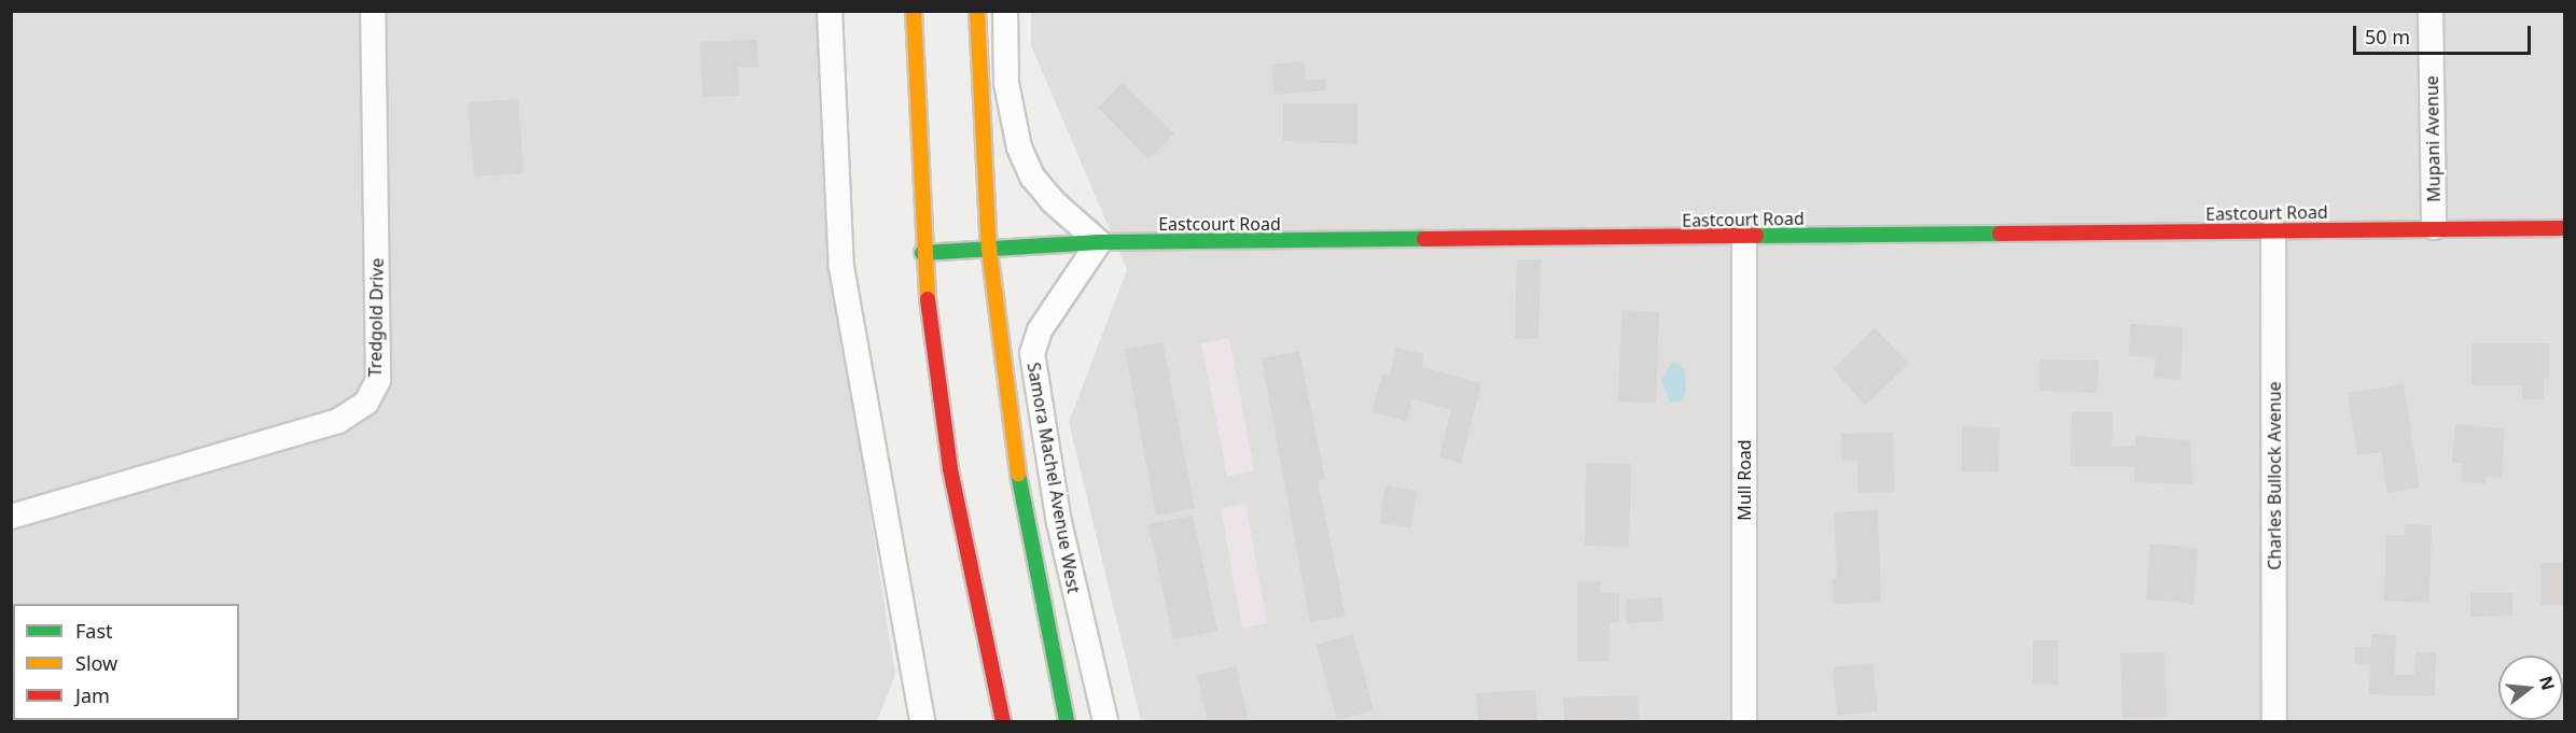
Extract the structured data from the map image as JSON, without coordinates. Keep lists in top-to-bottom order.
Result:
{
  "streets": {
    "main road": ["Eastcourt Road", "Samora Machel Avenue West"],
    "street": [
      "Mupani Avenue",
      "Tredgold Drive",
      "Charles Bullock Avenue",
      "Mull Road"
    ]
  },
  "crossings": [
    ["Mupani Avenue", "Eastcourt Road"],
    ["Eastcourt Road", "Charles Bullock Avenue"],
    ["Eastcourt Road", "Samora Machel Avenue West"],
    ["Eastcourt Road", "Mull Road"]
  ],
  "legend": ["Fast", "Slow", "Jam"],
  "scale_bar": "50 m",
  "north": "right"
}
